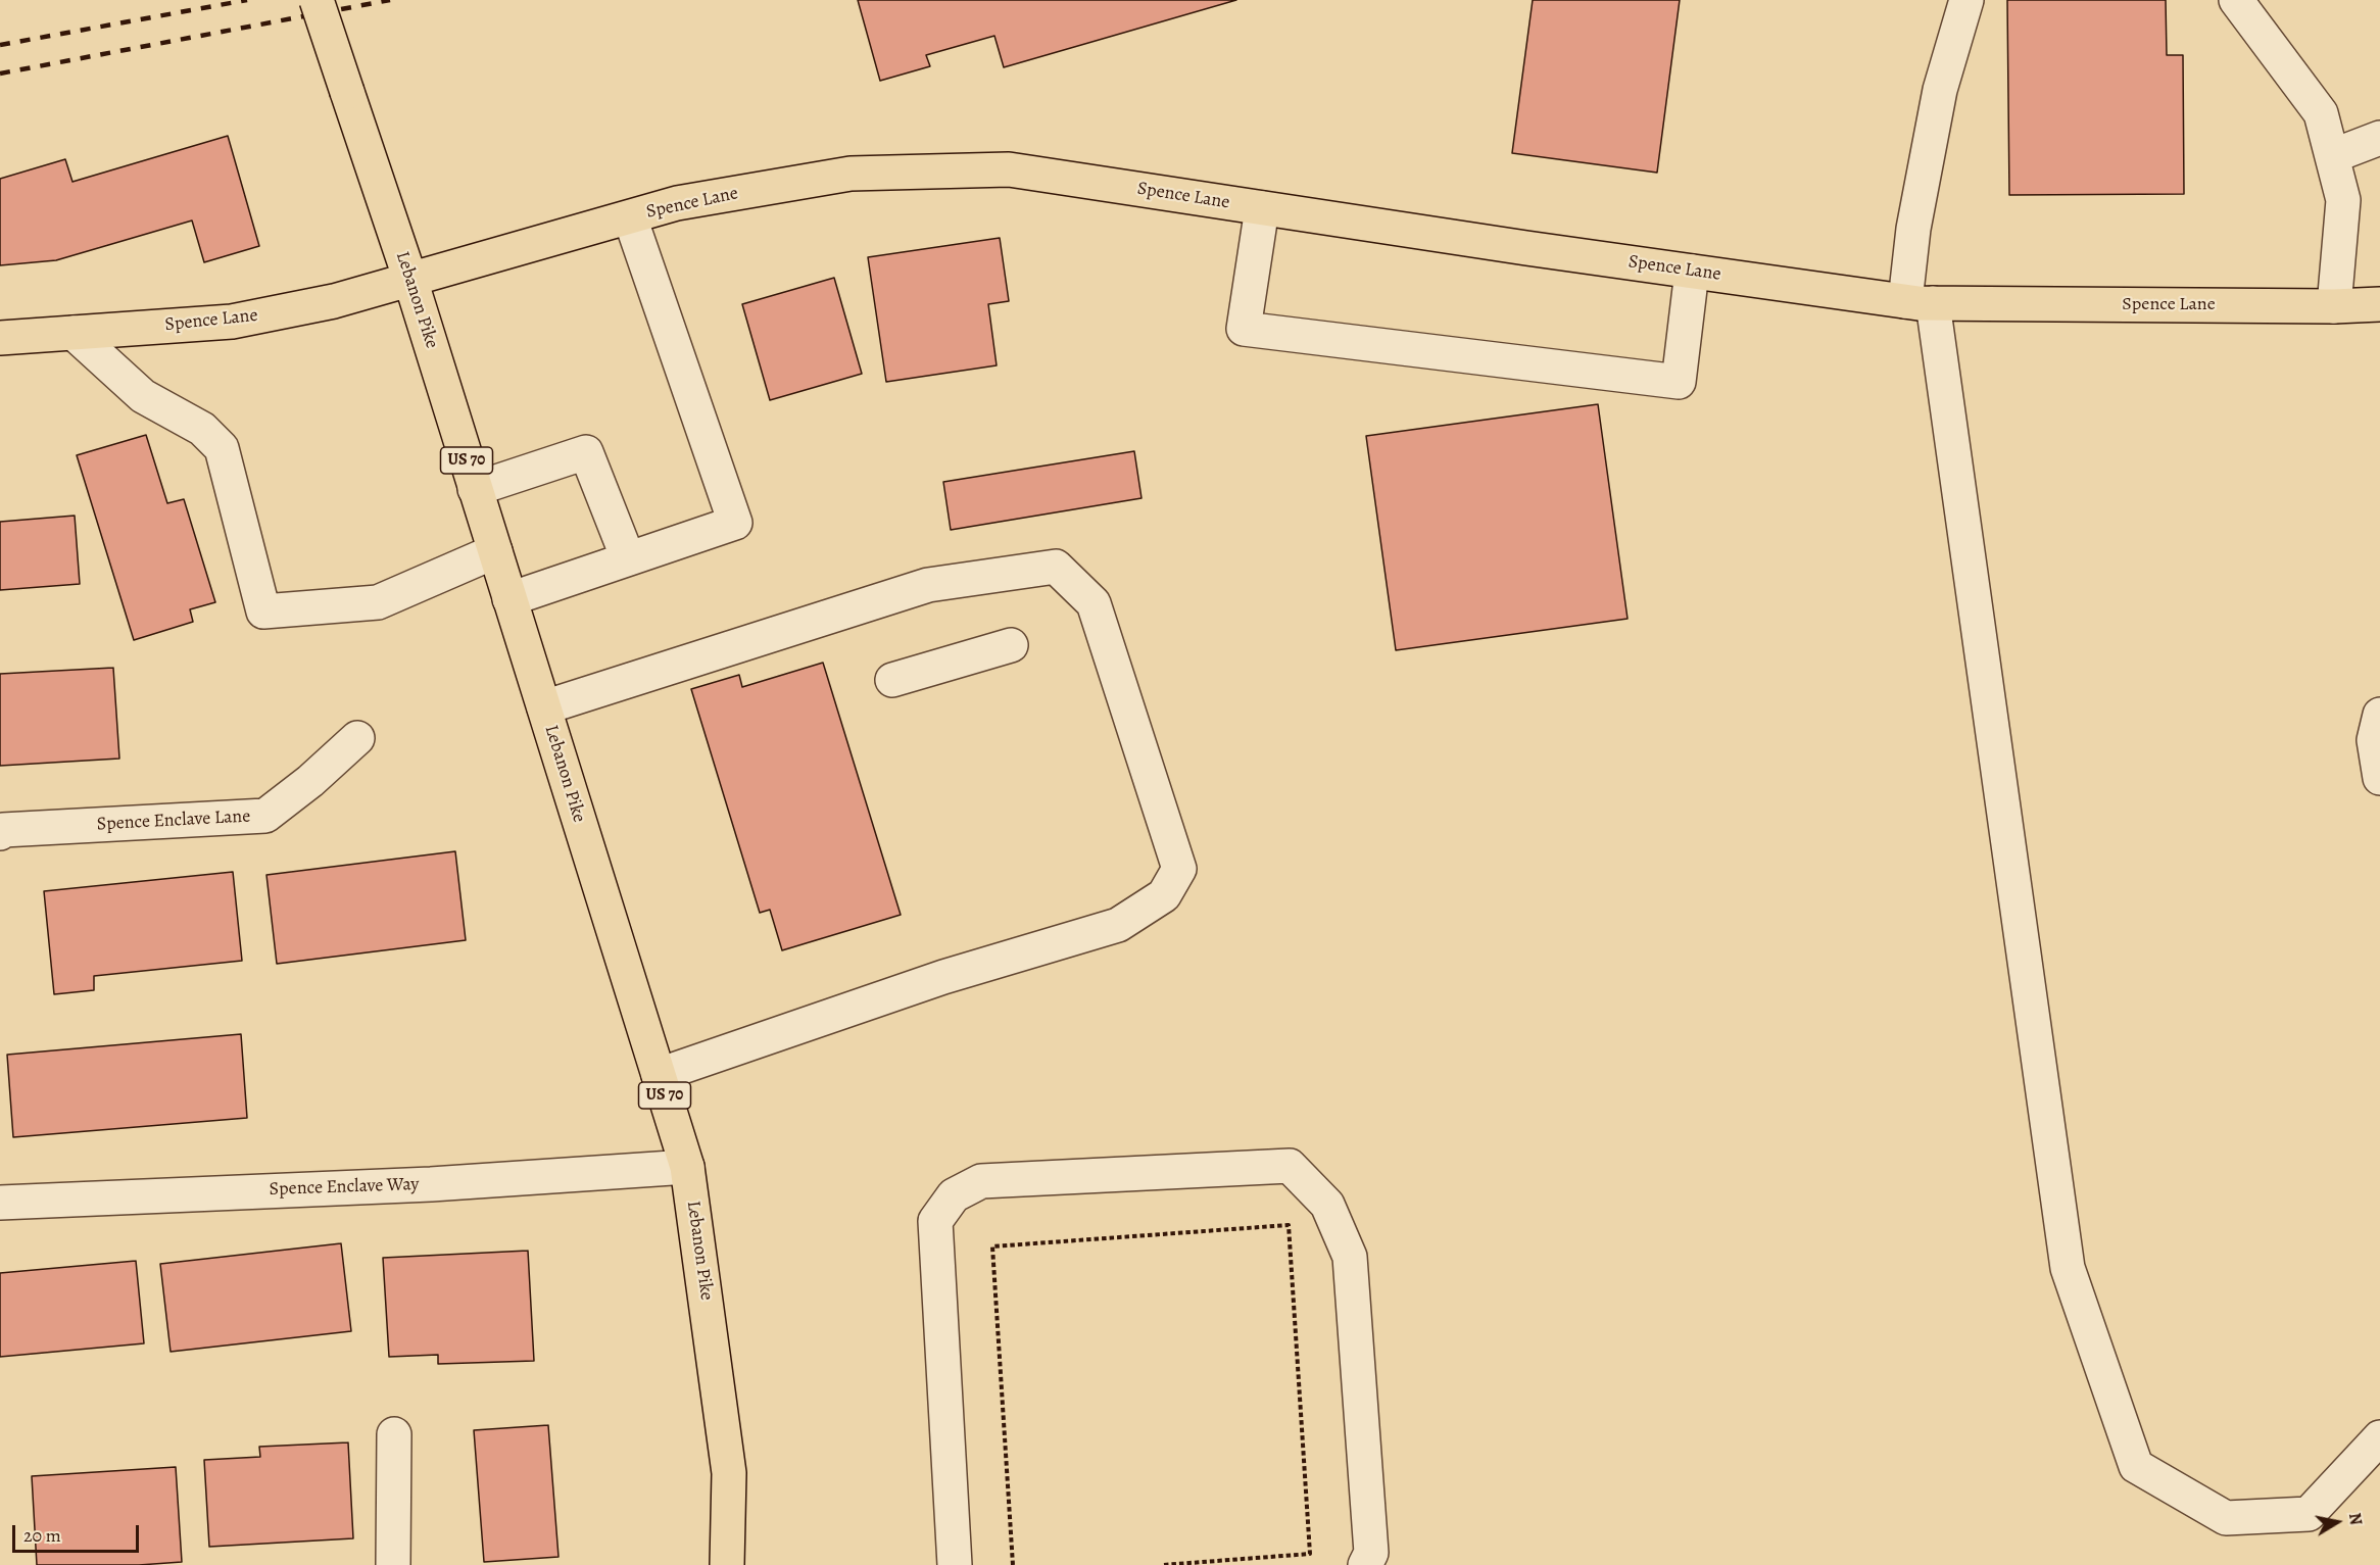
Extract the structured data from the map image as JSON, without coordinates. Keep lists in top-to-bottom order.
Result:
{
  "streets": {
    "main road": ["Spence Lane", "Lebanon Pike", "US 70"],
    "street": ["Spence Enclave Lane", "Spence Enclave Way"]
  },
  "crossings": [
    ["Spence Lane", "Lebanon Pike"],
    ["Lebanon Pike", "Spence Enclave Way"]
  ],
  "scale_bar": "20 m",
  "north": "right"
}
